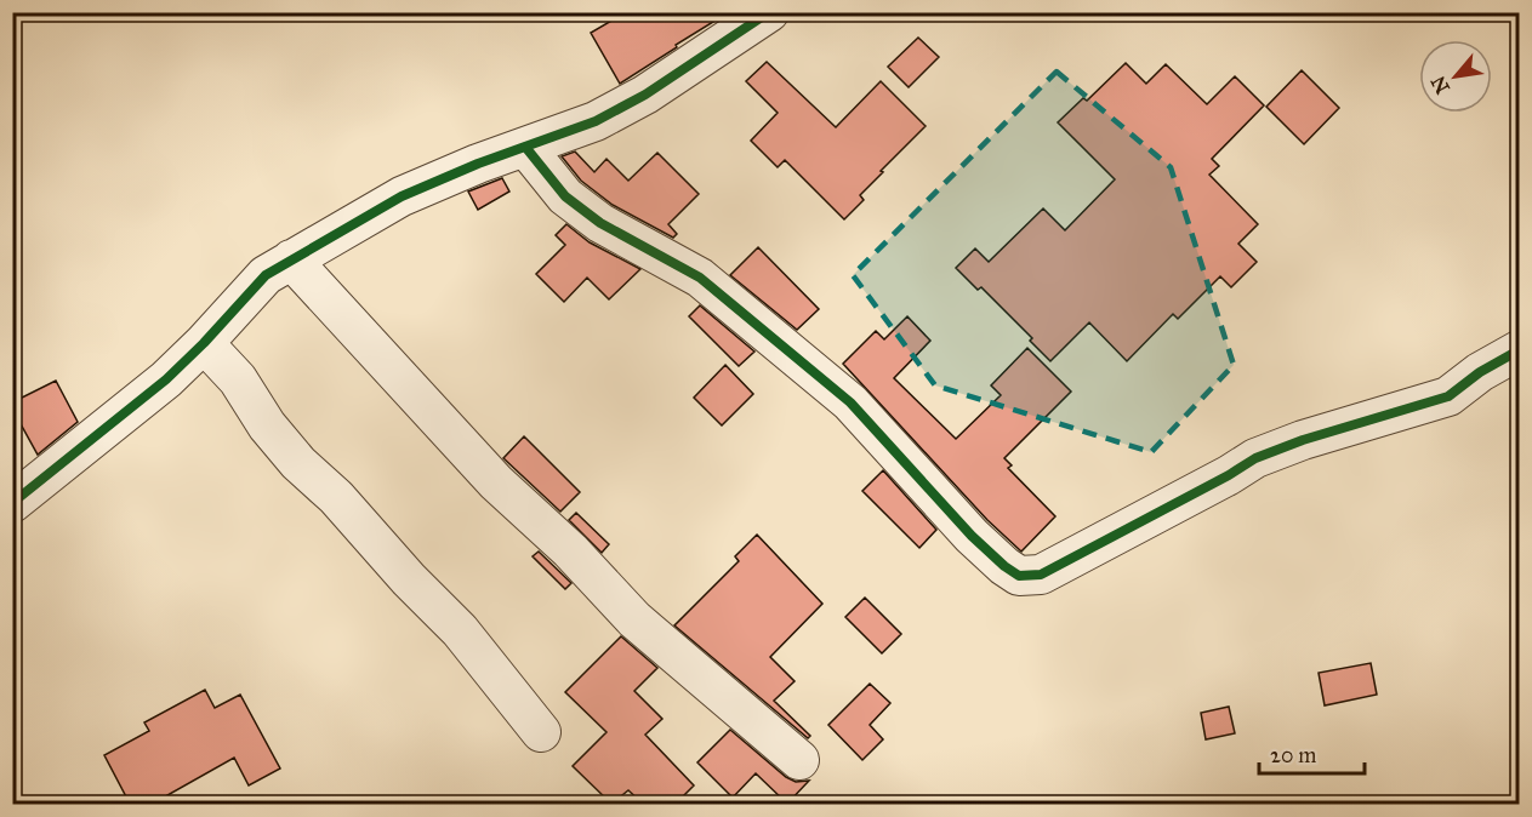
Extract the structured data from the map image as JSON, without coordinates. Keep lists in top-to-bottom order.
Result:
{
  "scale_bar": "20 m",
  "north": "bottom left"
}
